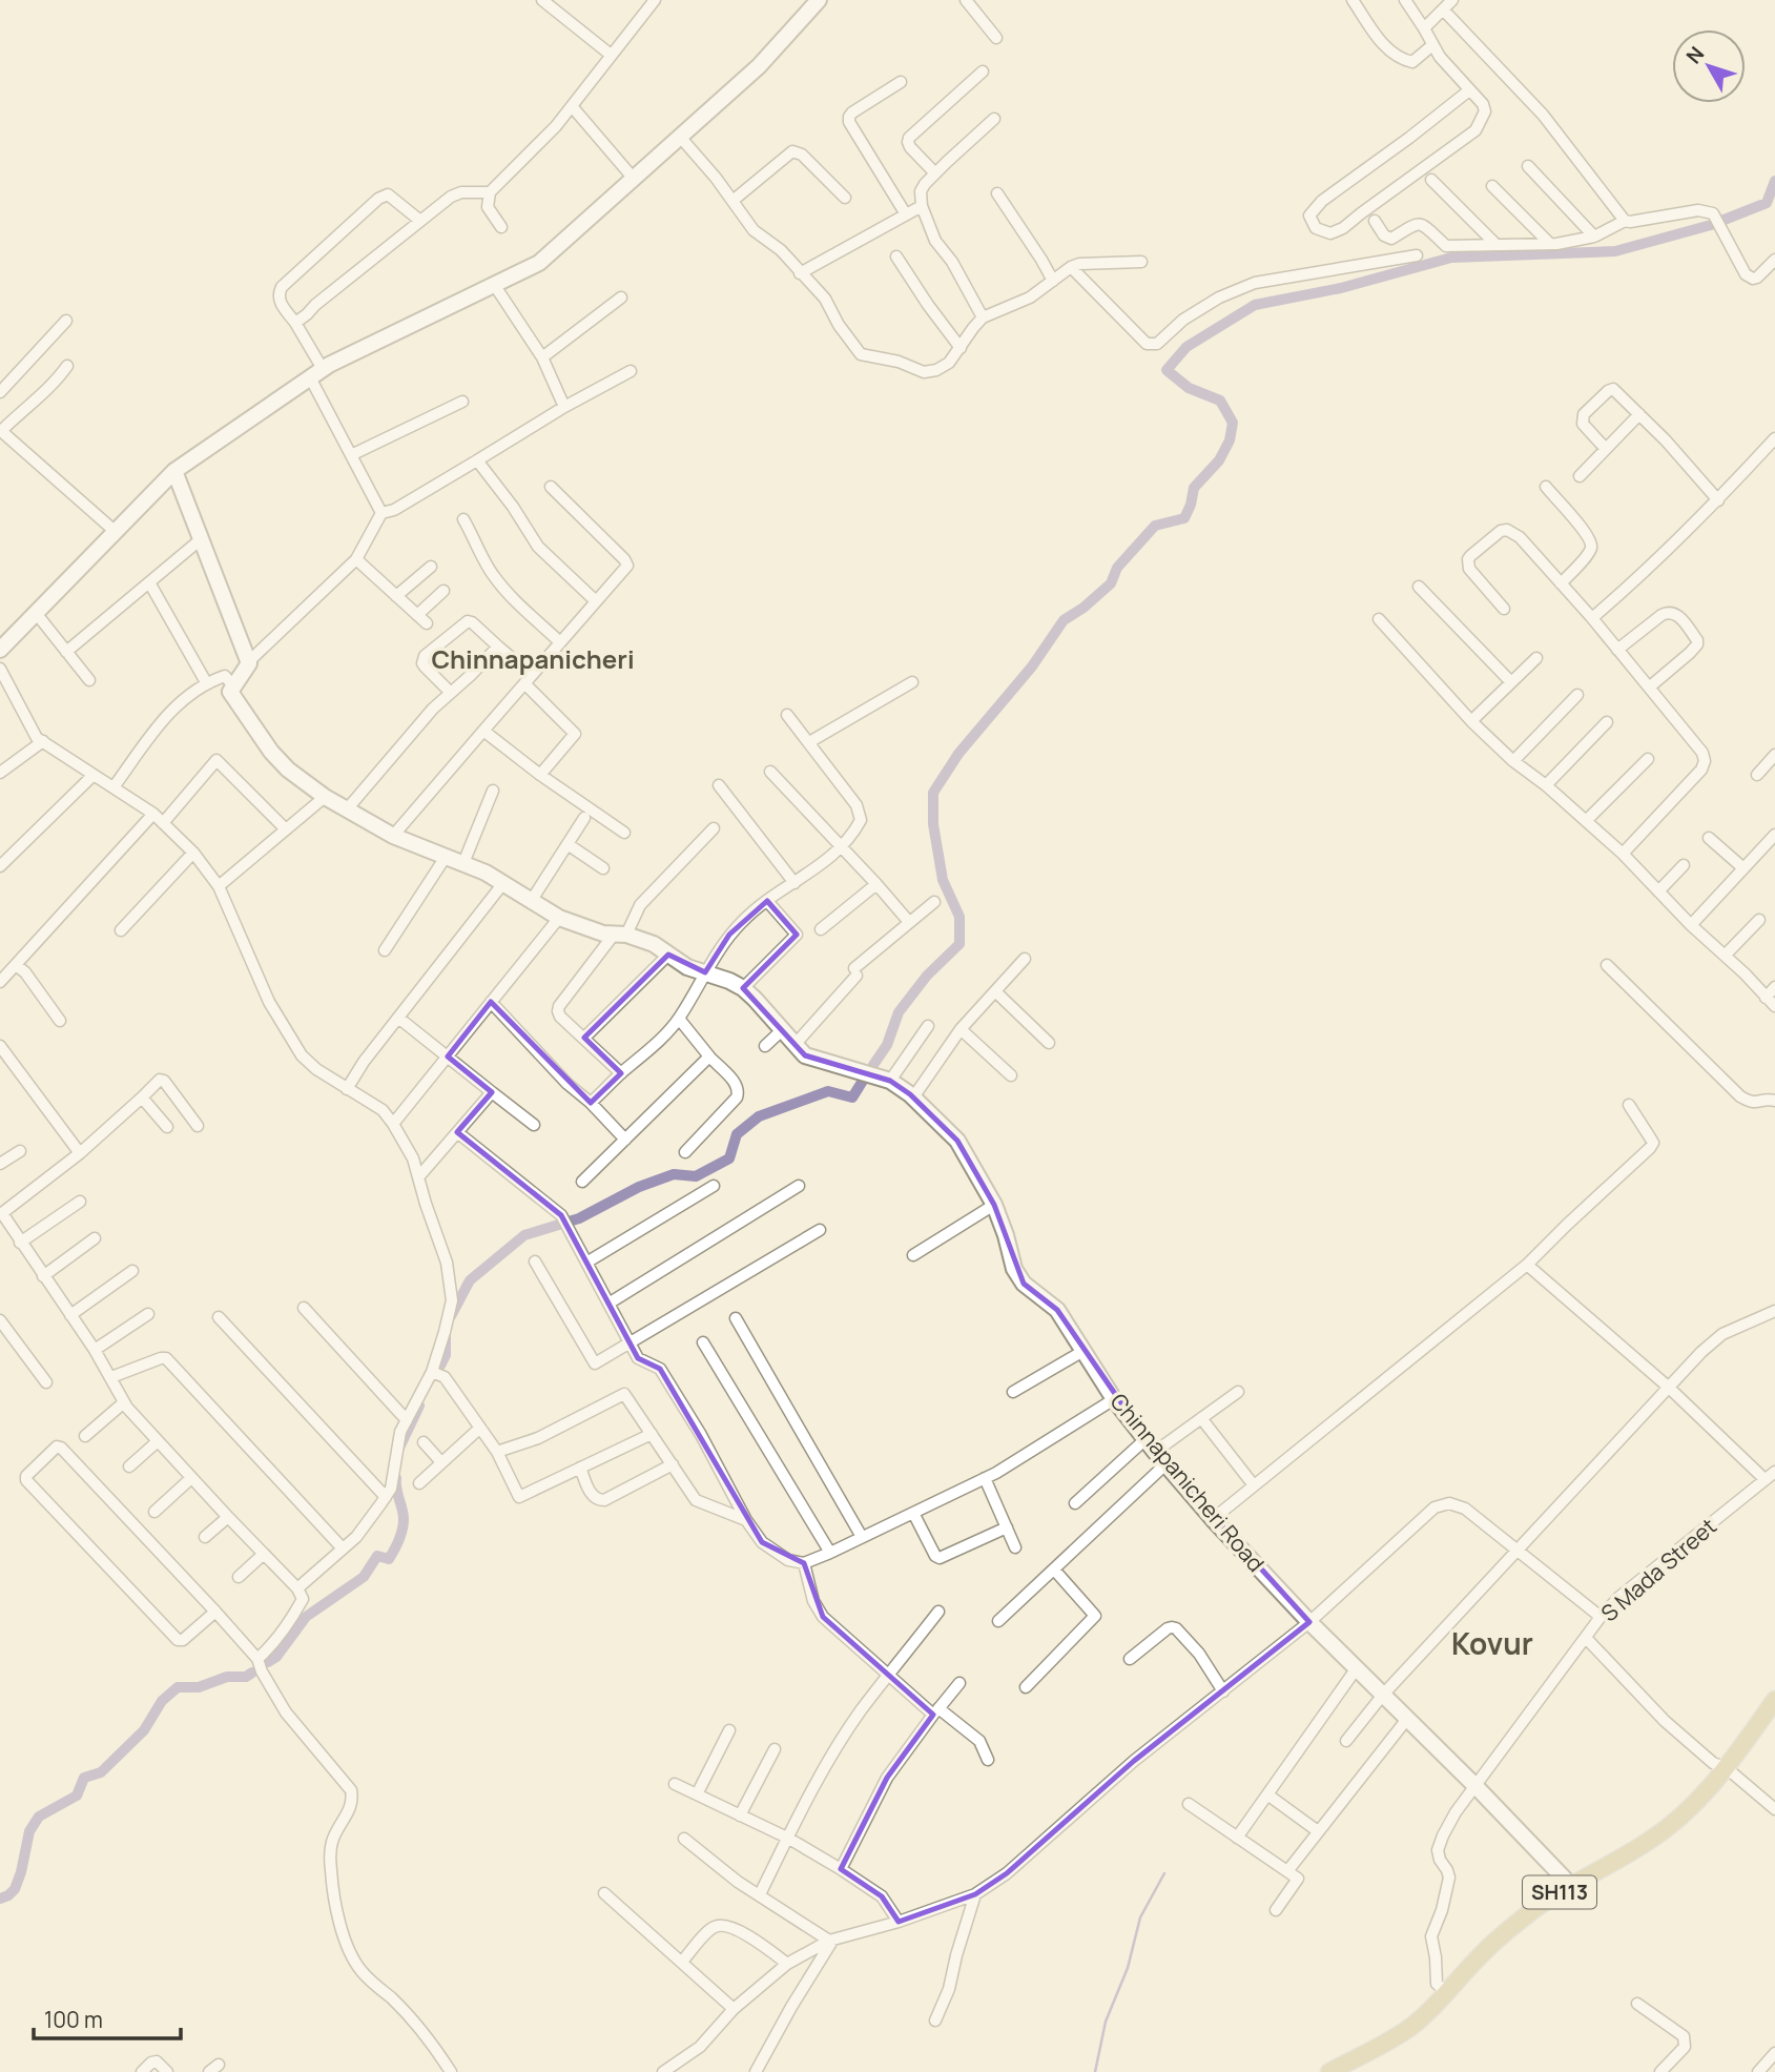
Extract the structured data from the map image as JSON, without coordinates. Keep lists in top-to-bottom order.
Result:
{
  "streets": {
    "main road": ["SH113"],
    "street": ["Chinnapanicheri Road", "S Mada Street"]
  },
  "crossings": [
    ["Chinnapanicheri Road", "S Mada Street"],
    ["Chinnapanicheri Road", "SH113"],
    ["S Mada Street", "SH113"]
  ],
  "districts": ["Chinnapanicheri", "Kovur"],
  "scale_bar": "100 m",
  "north": "top left"
}
